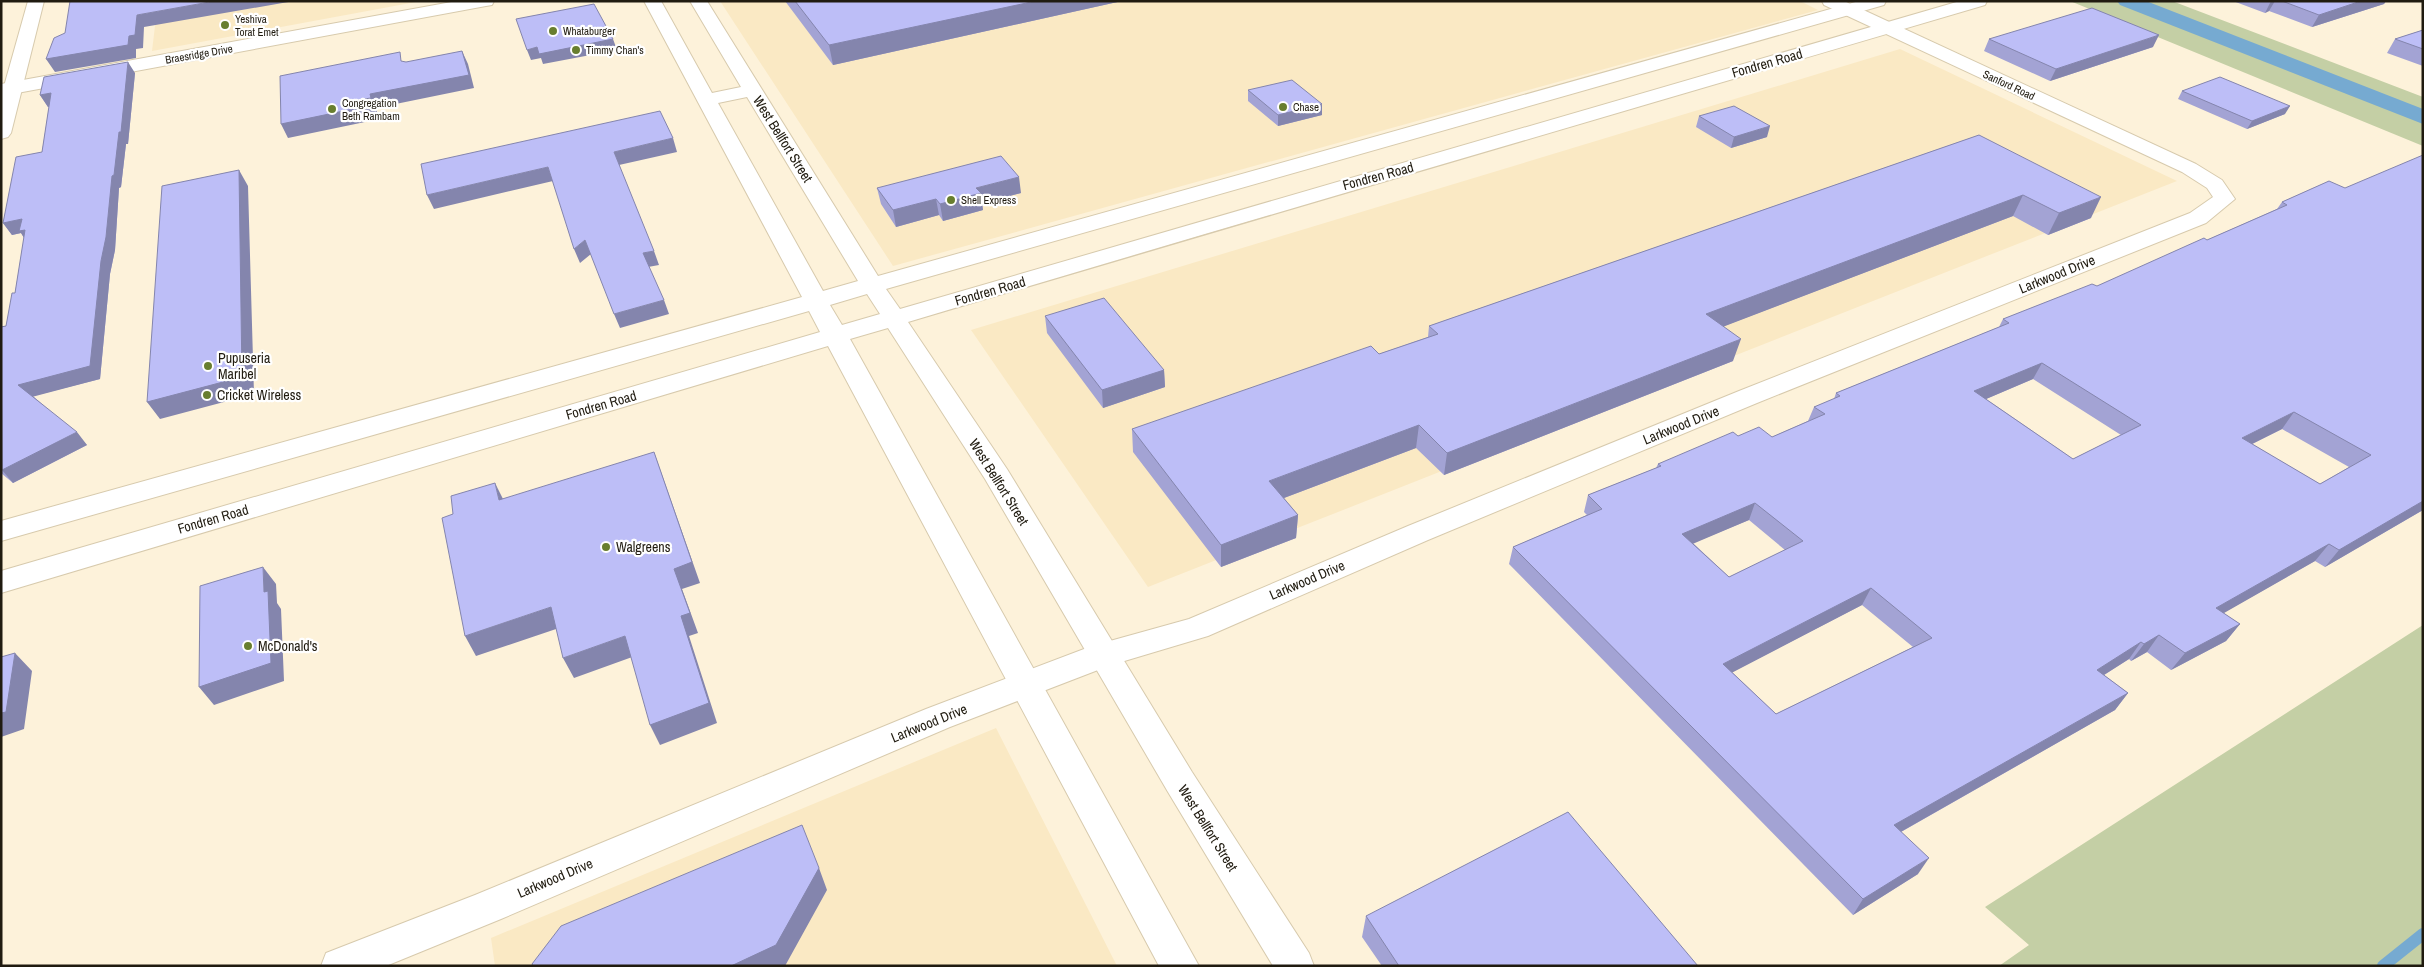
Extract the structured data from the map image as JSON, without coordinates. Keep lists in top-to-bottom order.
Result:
{
  "streets": {
    "main road": [
      "Braesridge Drive",
      "Fondren Road",
      "Sanford Road",
      "West Bellfort Street",
      "Larkwood Drive"
    ]
  },
  "crossings": [
    ["Fondren Road", "Sanford Road"],
    ["Fondren Road", "West Bellfort Street"],
    ["Sanford Road", "Larkwood Drive"],
    ["West Bellfort Street", "Larkwood Drive"]
  ],
  "places": [
    "Yeshiva Torat Emet",
    "Whataburger",
    "Timmy Chan's",
    "Chase",
    "Congregation Beth Rambam",
    "Shell Express",
    "Pupuseria Maribel",
    "Cricket Wireless",
    "Walgreens",
    "McDonald's"
  ]
}
